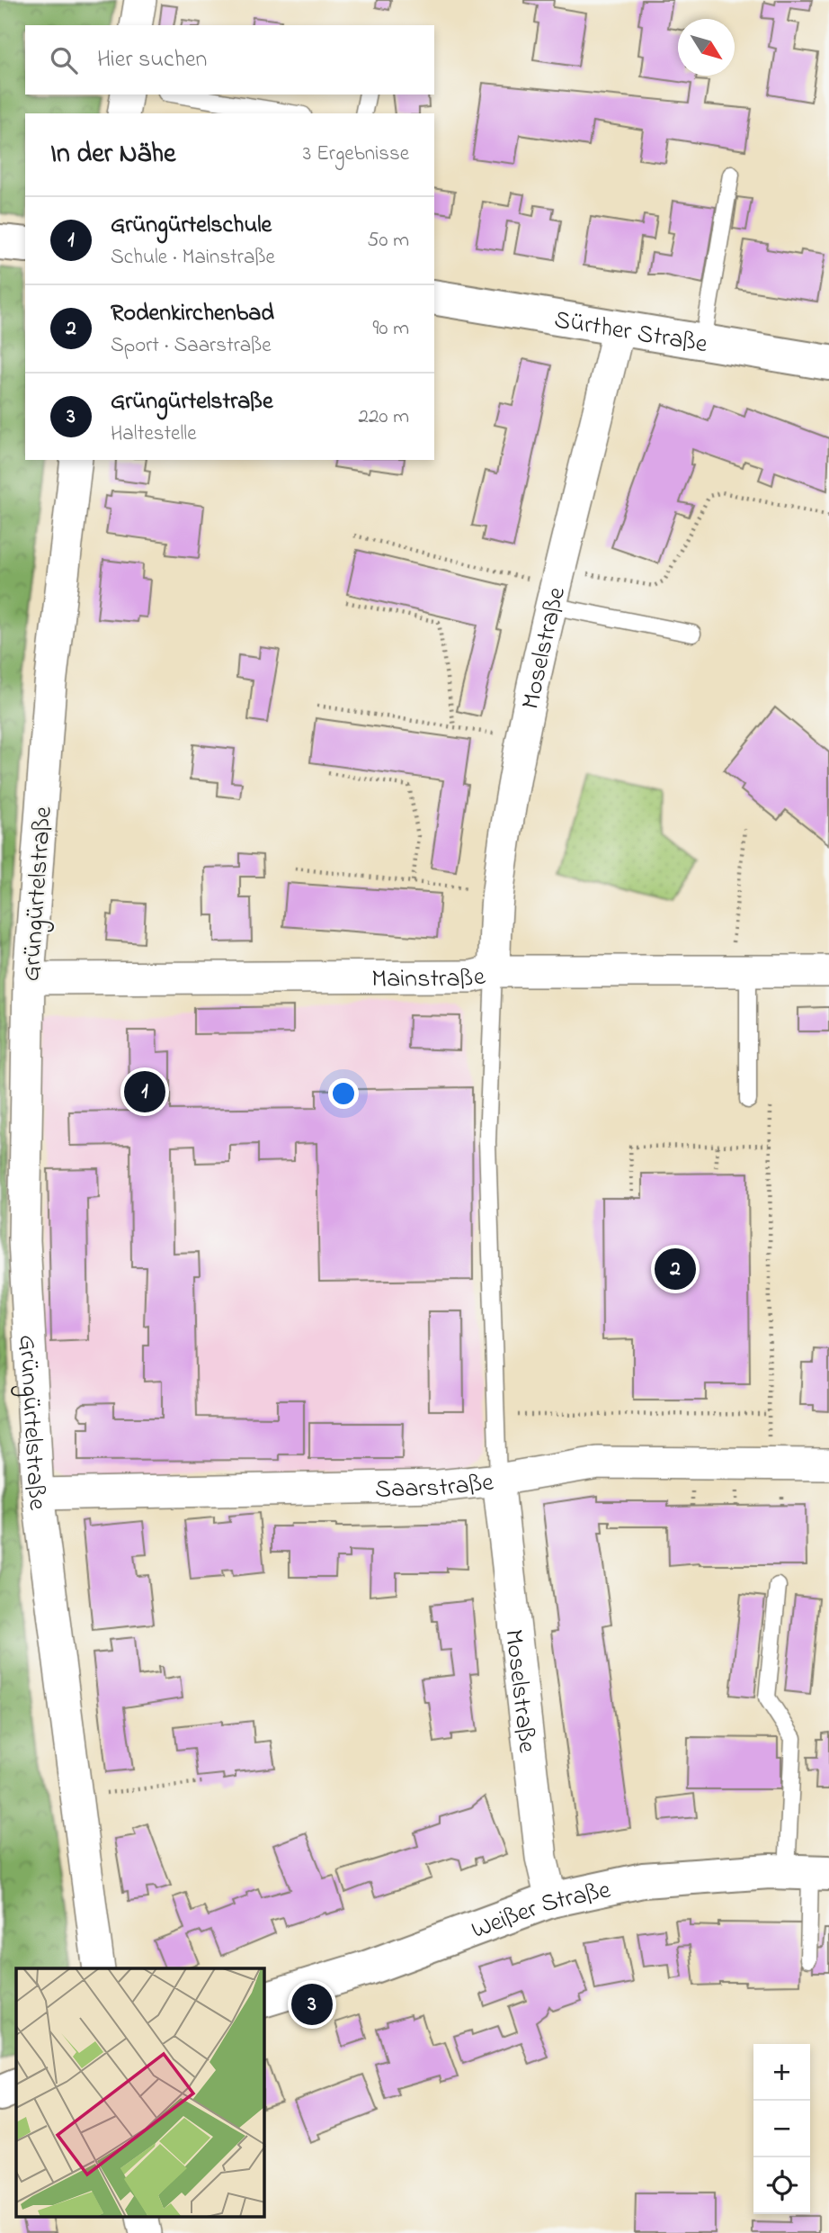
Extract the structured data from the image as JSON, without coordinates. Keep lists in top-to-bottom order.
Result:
{
  "streets": {
    "street": [
      "Sürther Straße",
      "Moselstraße",
      "Grüngürtelstraße",
      "Mainstraße",
      "Saarstraße",
      "Weißer Straße"
    ]
  },
  "crossings": [
    ["Sürther Straße", "Moselstraße"],
    ["Moselstraße", "Mainstraße"],
    ["Moselstraße", "Saarstraße"],
    ["Moselstraße", "Weißer Straße"],
    ["Grüngürtelstraße", "Mainstraße"],
    ["Grüngürtelstraße", "Saarstraße"]
  ],
  "north": "bottom right",
  "page": {
    "search": "Hier suchen",
    "heading": ["In der Nähe", "3 Ergebnisse"],
    "list": [
      {
        "mark": "1",
        "name": "Grüngürtelschule",
        "note": "Schule · Mainstraße",
        "value": "50 m"
      },
      {
        "mark": "2",
        "name": "Rodenkirchenbad",
        "note": "Sport · Saarstraße",
        "value": "90 m"
      },
      {
        "mark": "3",
        "name": "Grüngürtelstraße",
        "note": "Haltestelle",
        "value": "220 m"
      }
    ],
    "pins": ["1", "2", "3"],
    "map_buttons": ["+", "−"]
  }
}
